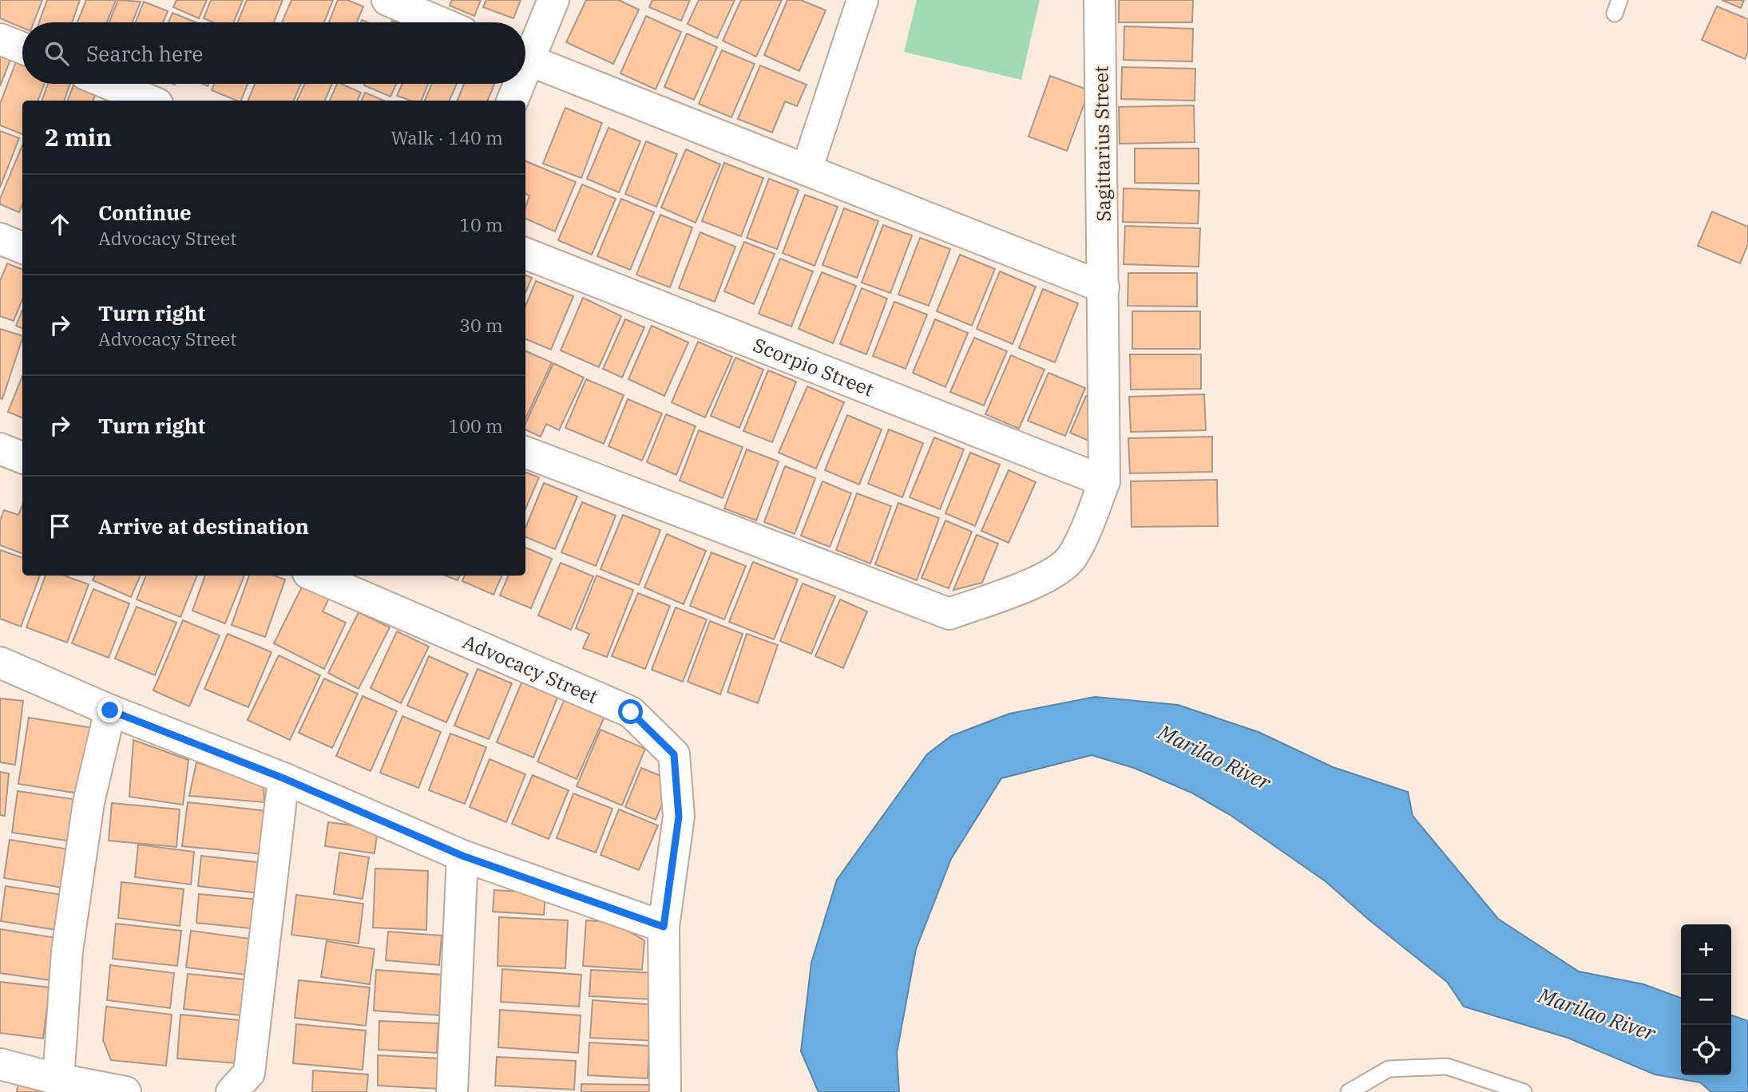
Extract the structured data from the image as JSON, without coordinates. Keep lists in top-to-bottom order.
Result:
{
  "streets": {
    "street": ["Sagittarius Street", "Scorpio Street", "Advocacy Street"]
  },
  "crossings": [
    ["Sagittarius Street", "Scorpio Street"]
  ],
  "water": ["Marilao River"],
  "page": {
    "search": "Search here",
    "heading": ["2 min", "Walk · 140 m"],
    "list": [
      ["Continue", "Advocacy Street", "10 m"],
      ["Turn right", "Advocacy Street", "30 m"],
      ["Turn right", "100 m"],
      "Arrive at destination"
    ],
    "map_buttons": ["+", "−"]
  }
}
